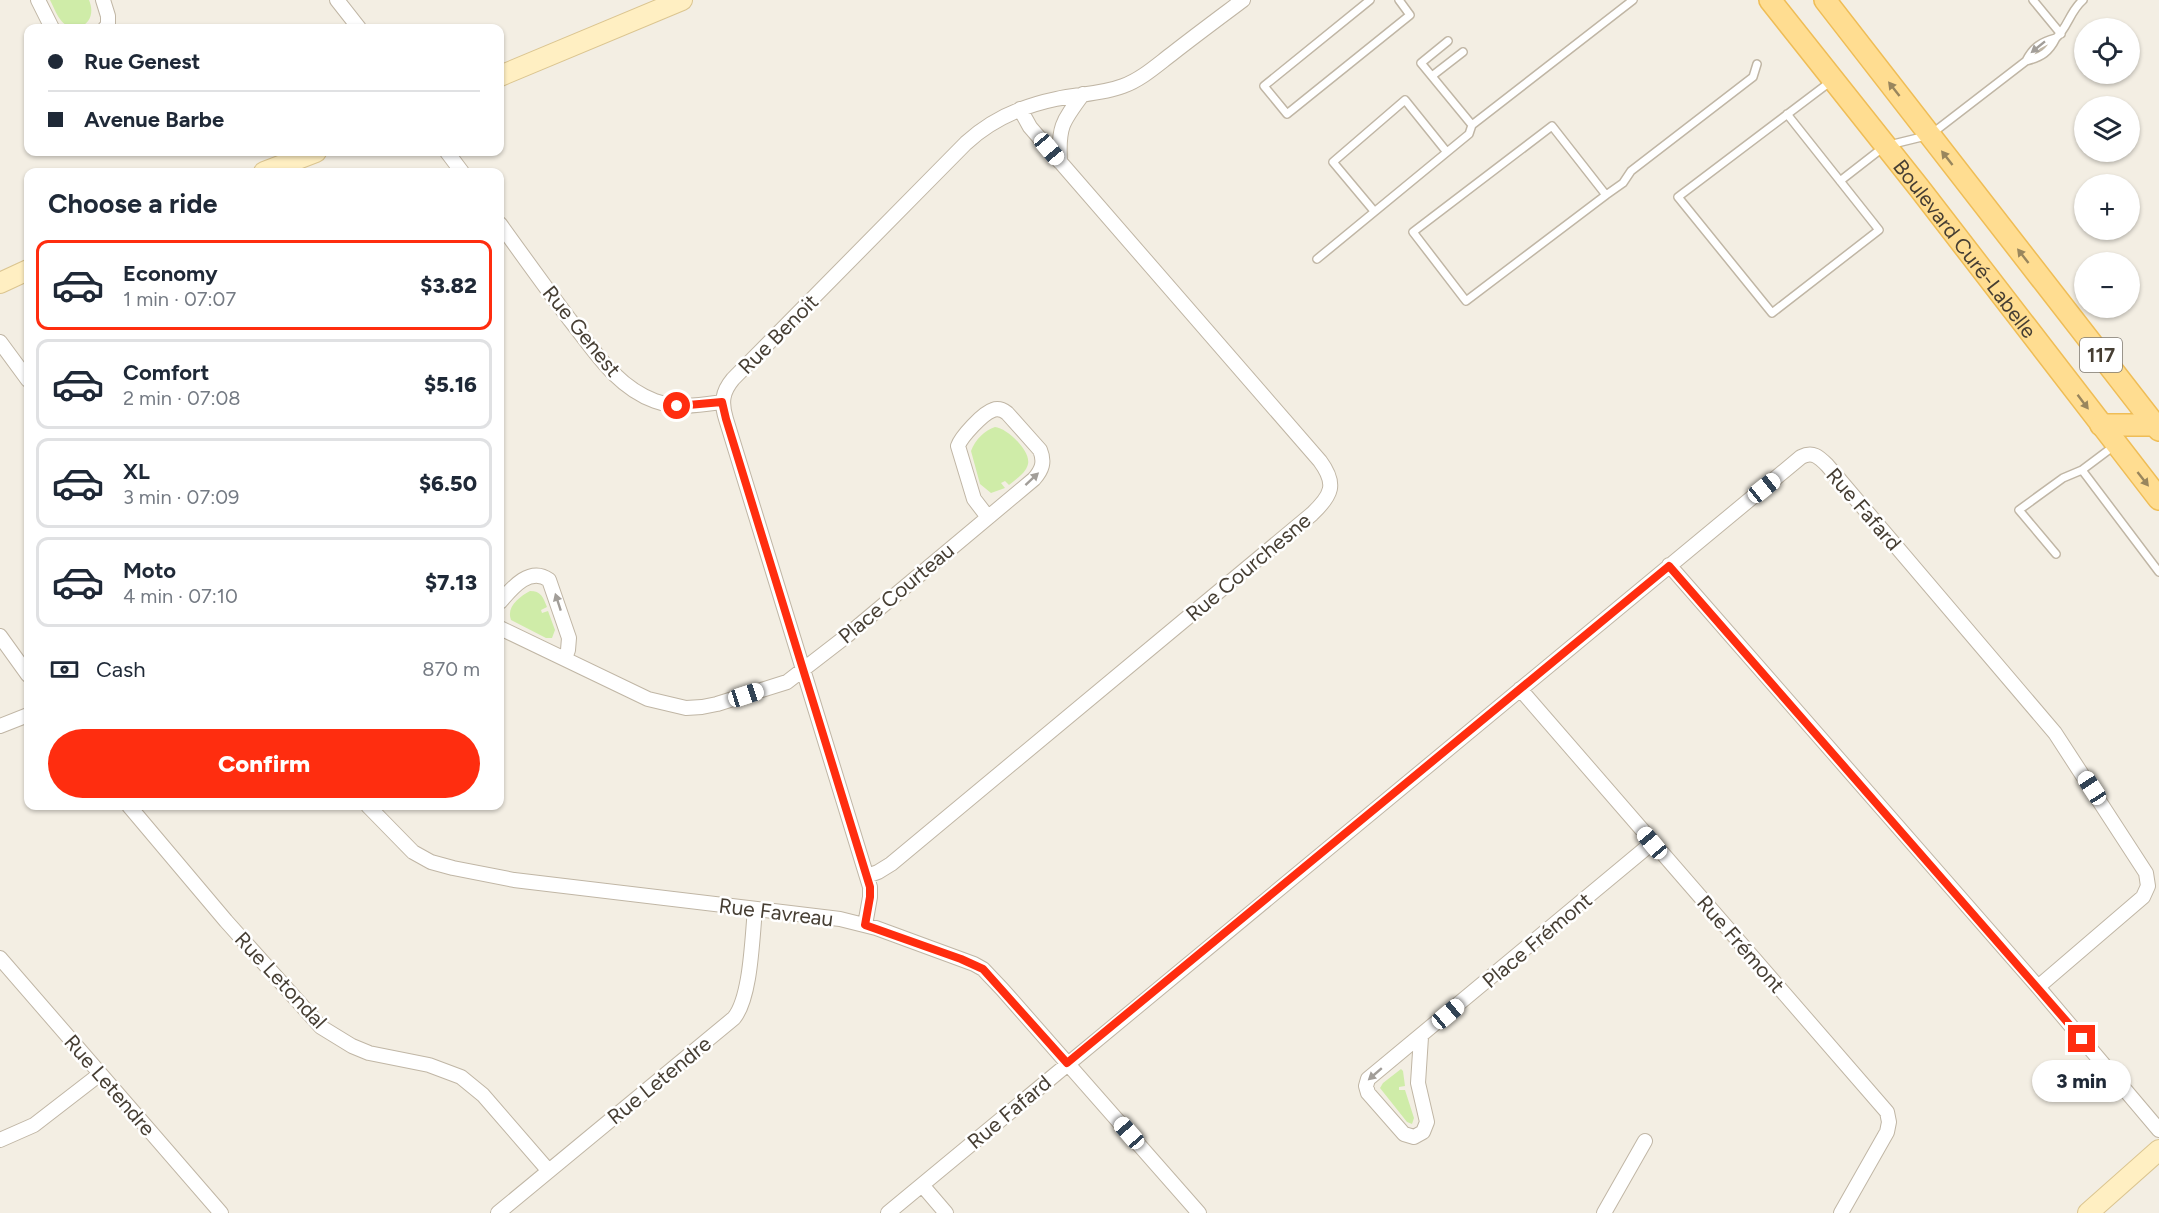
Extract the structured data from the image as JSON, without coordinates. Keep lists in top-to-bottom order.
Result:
{
  "streets": {
    "main road": ["Boulevard Curé-Labelle", "117"],
    "street": [
      "Rue Genest",
      "Rue Benoit",
      "Rue Fafard",
      "Rue Courchesne",
      "Place Courteau",
      "Rue Favreau",
      "Place Frémont",
      "Rue Frémont",
      "Rue Letondal",
      "Rue Letendre"
    ]
  },
  "crossings": [
    ["Rue Genest", "Rue Benoit"],
    ["Rue Benoit", "Rue Courchesne"],
    ["Rue Fafard", "Rue Favreau"],
    ["Rue Fafard", "Rue Frémont"],
    ["Rue Favreau", "Rue Letendre"],
    ["Place Frémont", "Rue Frémont"],
    ["Rue Letondal", "Rue Letendre"]
  ],
  "page": {
    "map_buttons": ["+", "−"],
    "banner": ["Rue Genest", "Avenue Barbe"],
    "heading": "Choose a ride",
    "list": [
      {
        "name": "Economy",
        "note": "1 min · 07:07",
        "value": "$3.82"
      },
      {
        "name": "Comfort",
        "note": "2 min · 07:08",
        "value": "$5.16"
      },
      {
        "name": "XL",
        "note": "3 min · 07:09",
        "value": "$6.50"
      },
      {
        "name": "Moto",
        "note": "4 min · 07:10",
        "value": "$7.13"
      }
    ],
    "pay": ["Cash", "870 m"],
    "buttons": "Confirm",
    "bubble": "3 min"
  }
}
